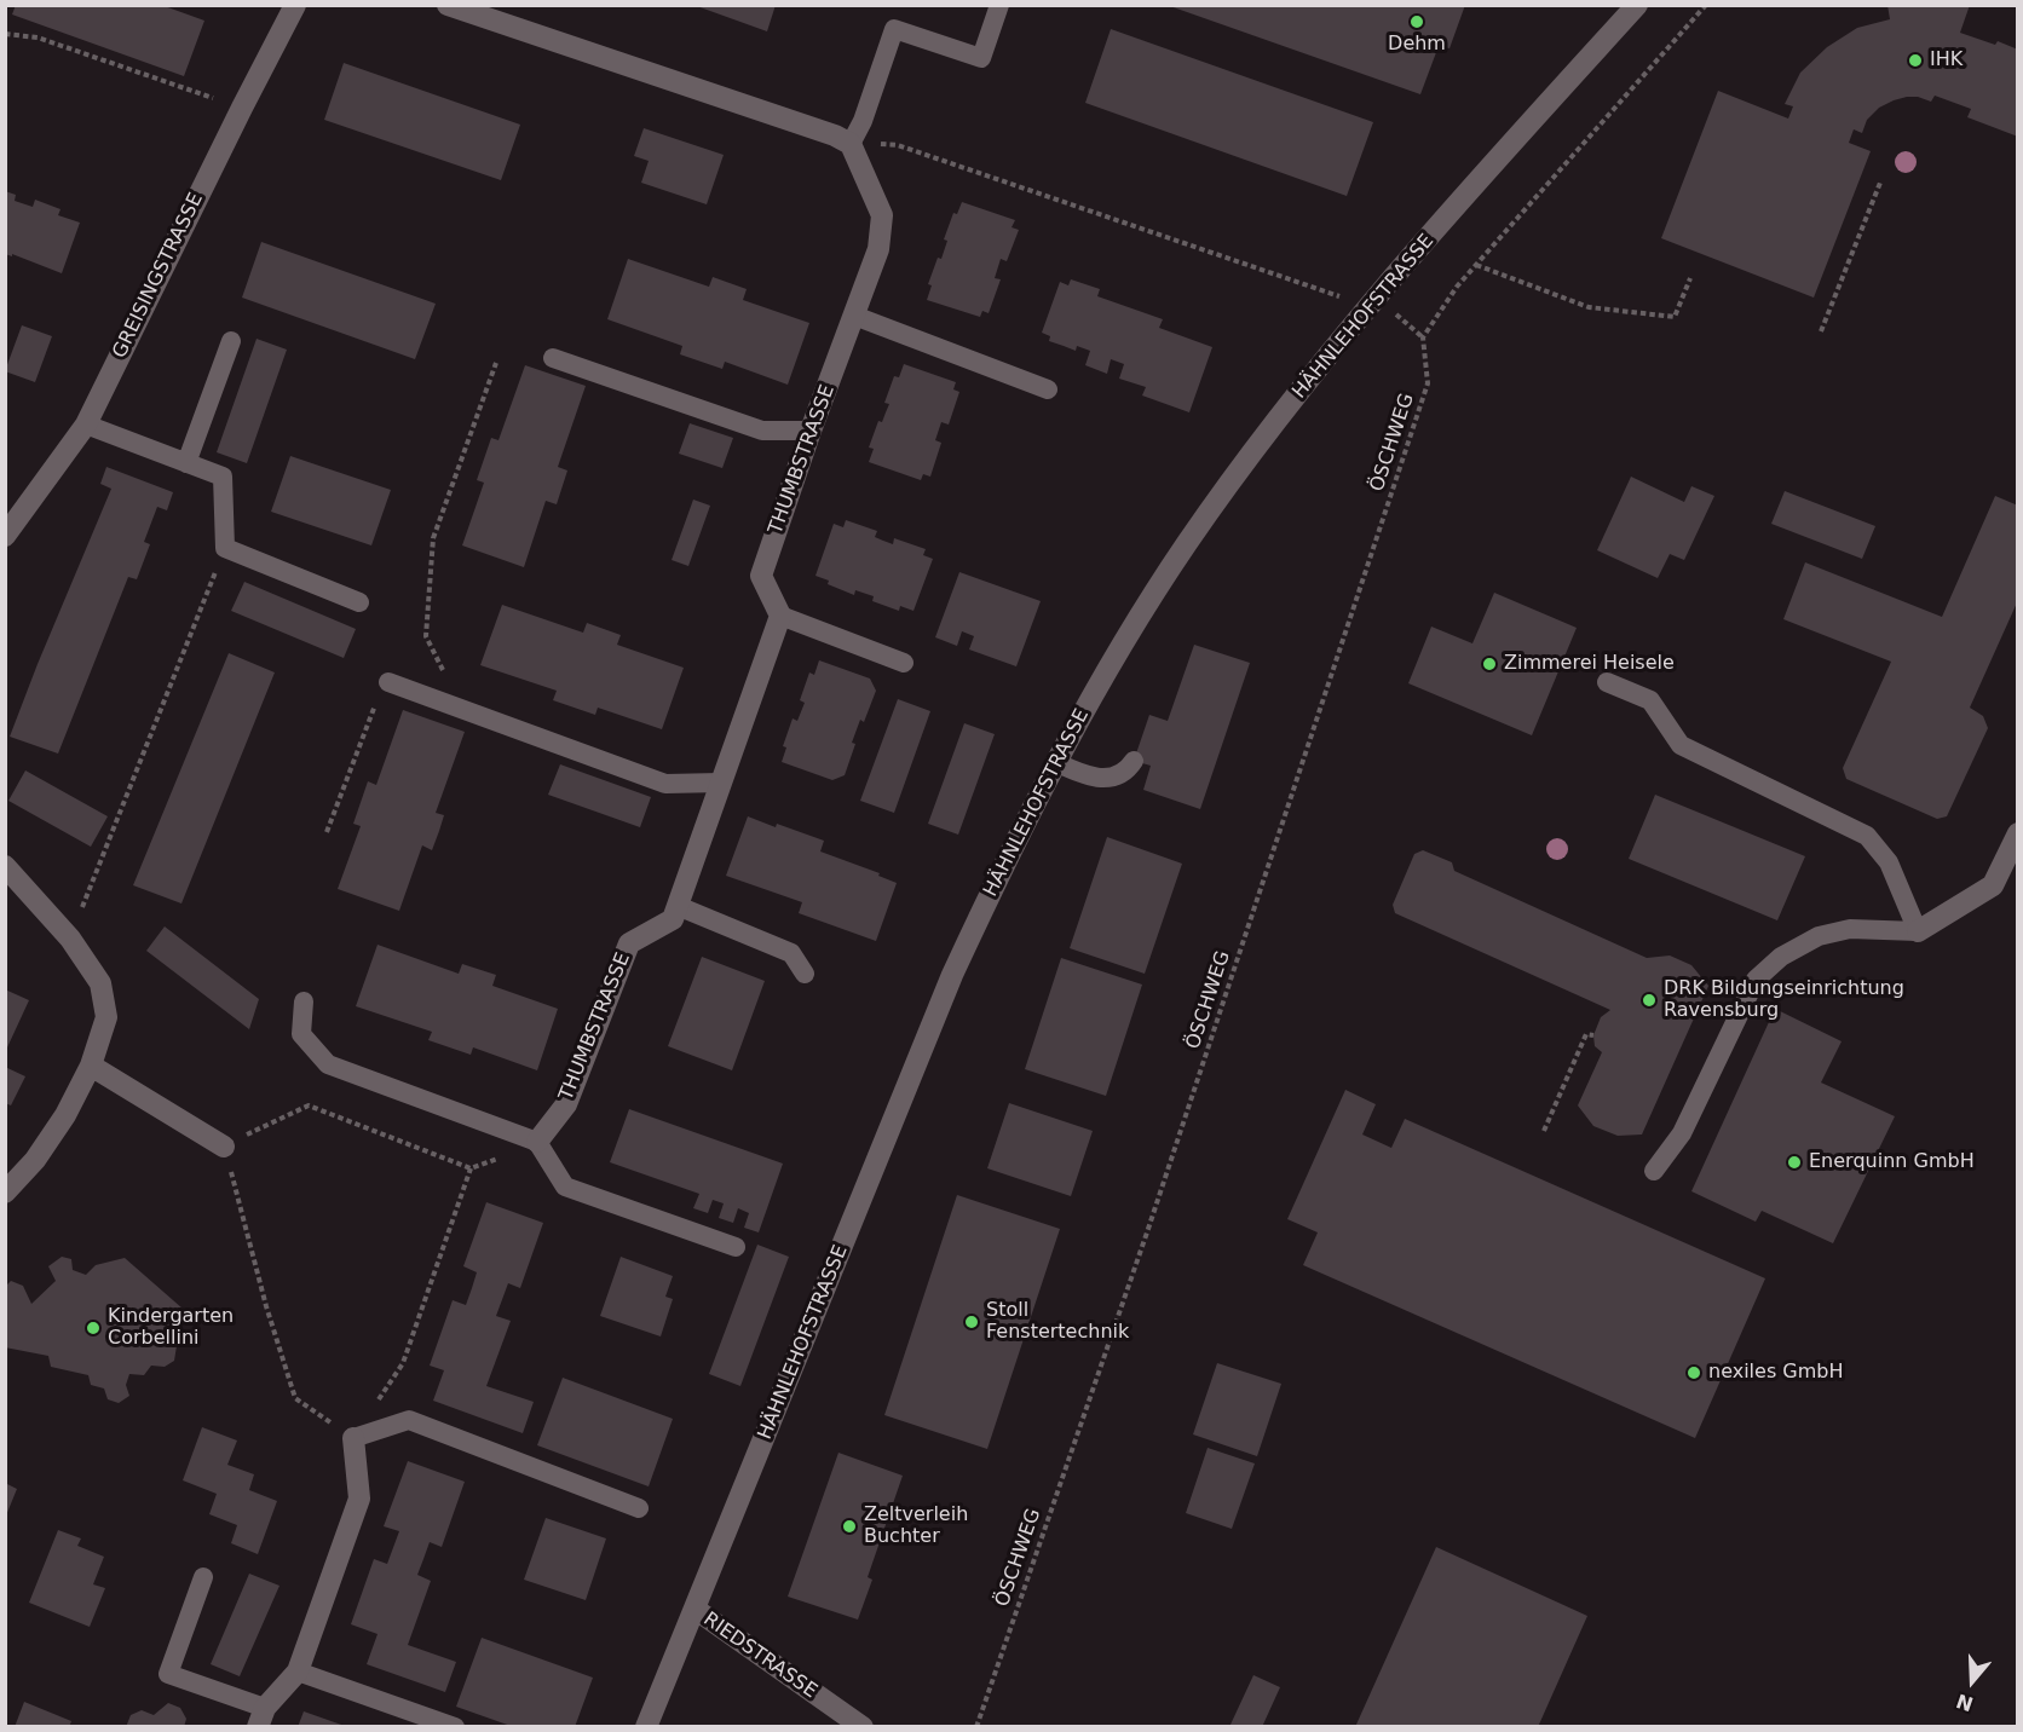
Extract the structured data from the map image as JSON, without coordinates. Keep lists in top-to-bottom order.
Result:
{
  "streets": {
    "street": [
      "GREISINGSTRASSE",
      "HÄHNLEHOFSTRASSE",
      "THUMBSTRASSE",
      "RIEDSTRASSE"
    ],
    "path": ["ÖSCHWEG"]
  },
  "crossings": [
    ["HÄHNLEHOFSTRASSE", "RIEDSTRASSE"]
  ],
  "places": [
    "Dehm",
    "IHK",
    "Zimmerei Heisele",
    "DRK Bildungseinrichtung Ravensburg",
    "Enerquinn GmbH",
    "Stoll Fenstertechnik",
    "Kindergarten Corbellini",
    "nexiles GmbH",
    "Zeltverleih Buchter"
  ],
  "north": "bottom"
}
